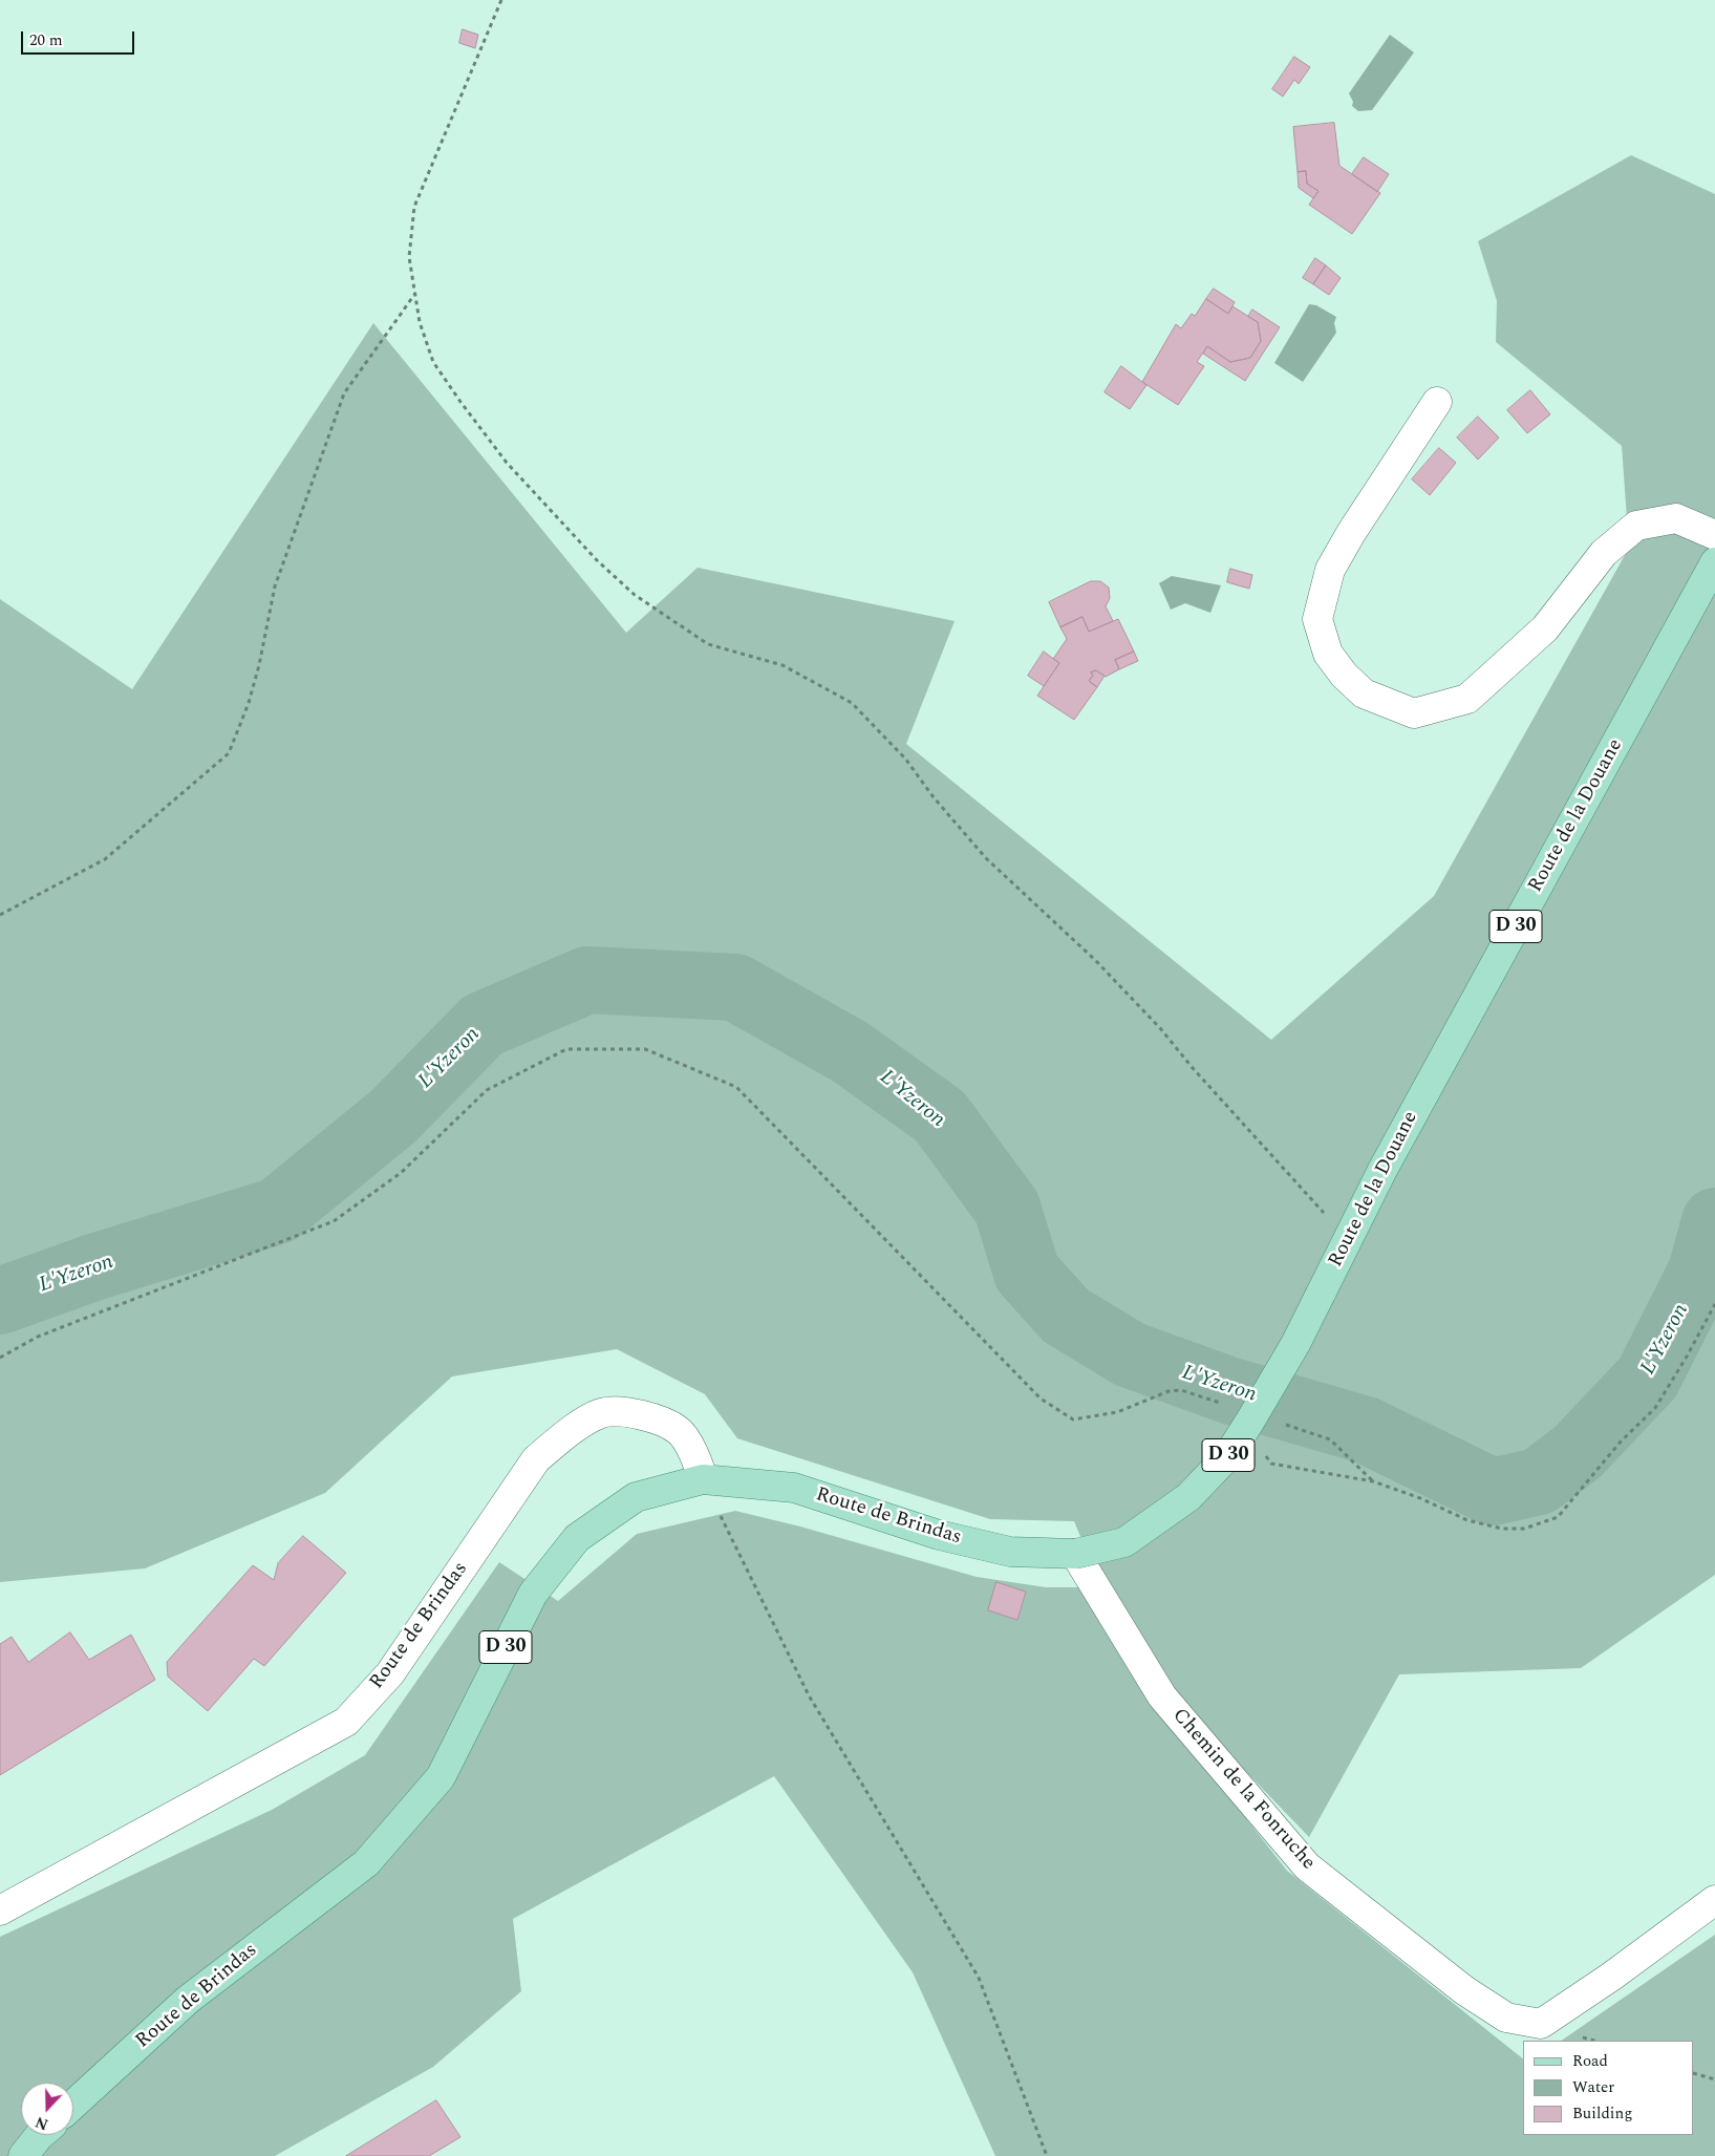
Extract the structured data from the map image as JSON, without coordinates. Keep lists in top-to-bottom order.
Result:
{
  "streets": {
    "main road": ["Route de la Douane", "D 30", "Route de Brindas"],
    "street": ["Chemin de la Fonruche"]
  },
  "crossings": [
    ["Route de la Douane", "Route de Brindas"],
    ["Route de la Douane", "Chemin de la Fonruche"],
    ["Route de Brindas", "Chemin de la Fonruche"]
  ],
  "water": ["L'Yzeron"],
  "legend": ["Road", "Water", "Building"],
  "scale_bar": "20 m",
  "north": "bottom"
}
